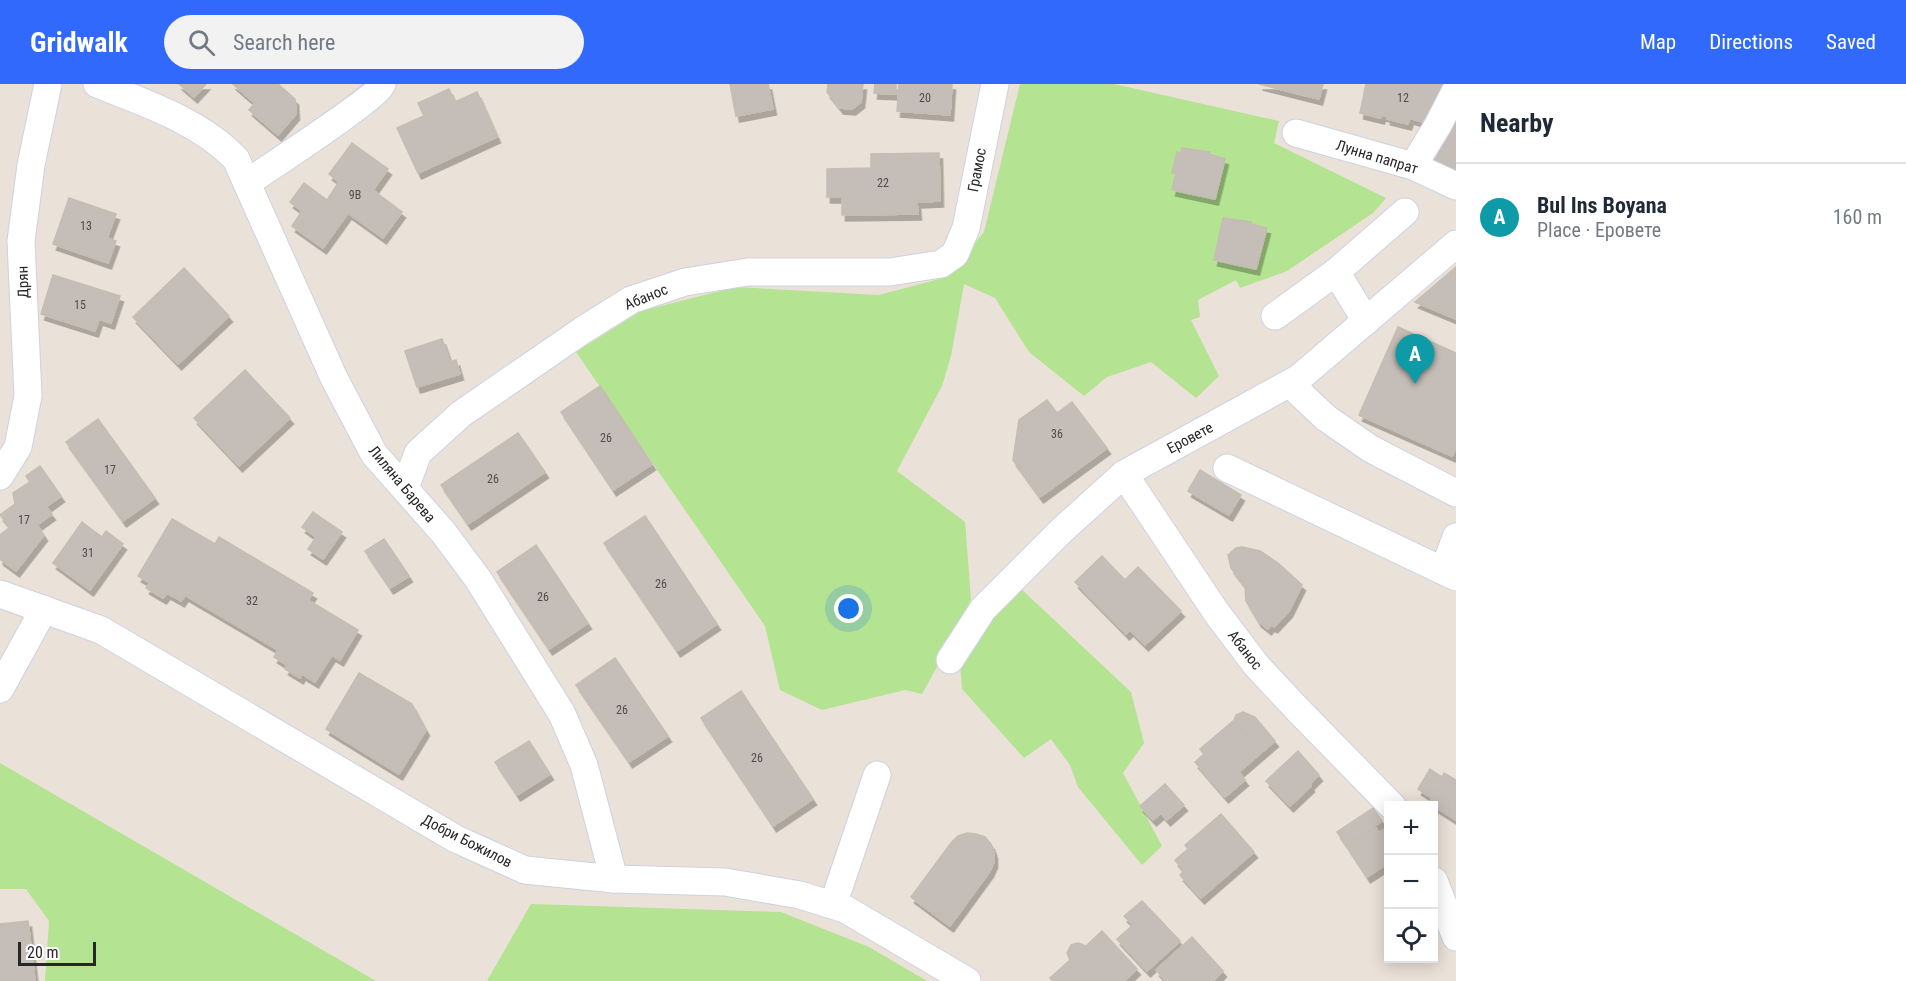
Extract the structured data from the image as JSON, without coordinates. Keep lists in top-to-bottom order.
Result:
{
  "streets": {
    "street": [
      "Лунна папрат",
      "Грамос",
      "Дрян",
      "Абанос",
      "Еровете",
      "Лиляна Барева",
      "Добри Божилов"
    ]
  },
  "crossings": [
    ["Грамос", "Абанос"],
    ["Абанос", "Еровете"],
    ["Абанос", "Лиляна Барева"],
    ["Лиляна Барева", "Добри Божилов"]
  ],
  "house_numbers": [
    "20",
    "12",
    "22",
    "9В",
    "13",
    "15",
    "36",
    "26",
    "17",
    "26",
    "17",
    "31",
    "26",
    "26",
    "32",
    "26",
    "26"
  ],
  "scale_bar": "20 m",
  "page": {
    "header": "Gridwalk",
    "search": "Search here",
    "nav": ["Map", "Directions", "Saved"],
    "heading": "Nearby",
    "list": [
      {
        "mark": "A",
        "name": "Bul Ins Boyana",
        "note": "Place · Еровете",
        "value": "160 m"
      }
    ],
    "pins": "A",
    "map_buttons": ["+", "−"],
    "scale": "20 m"
  }
}
